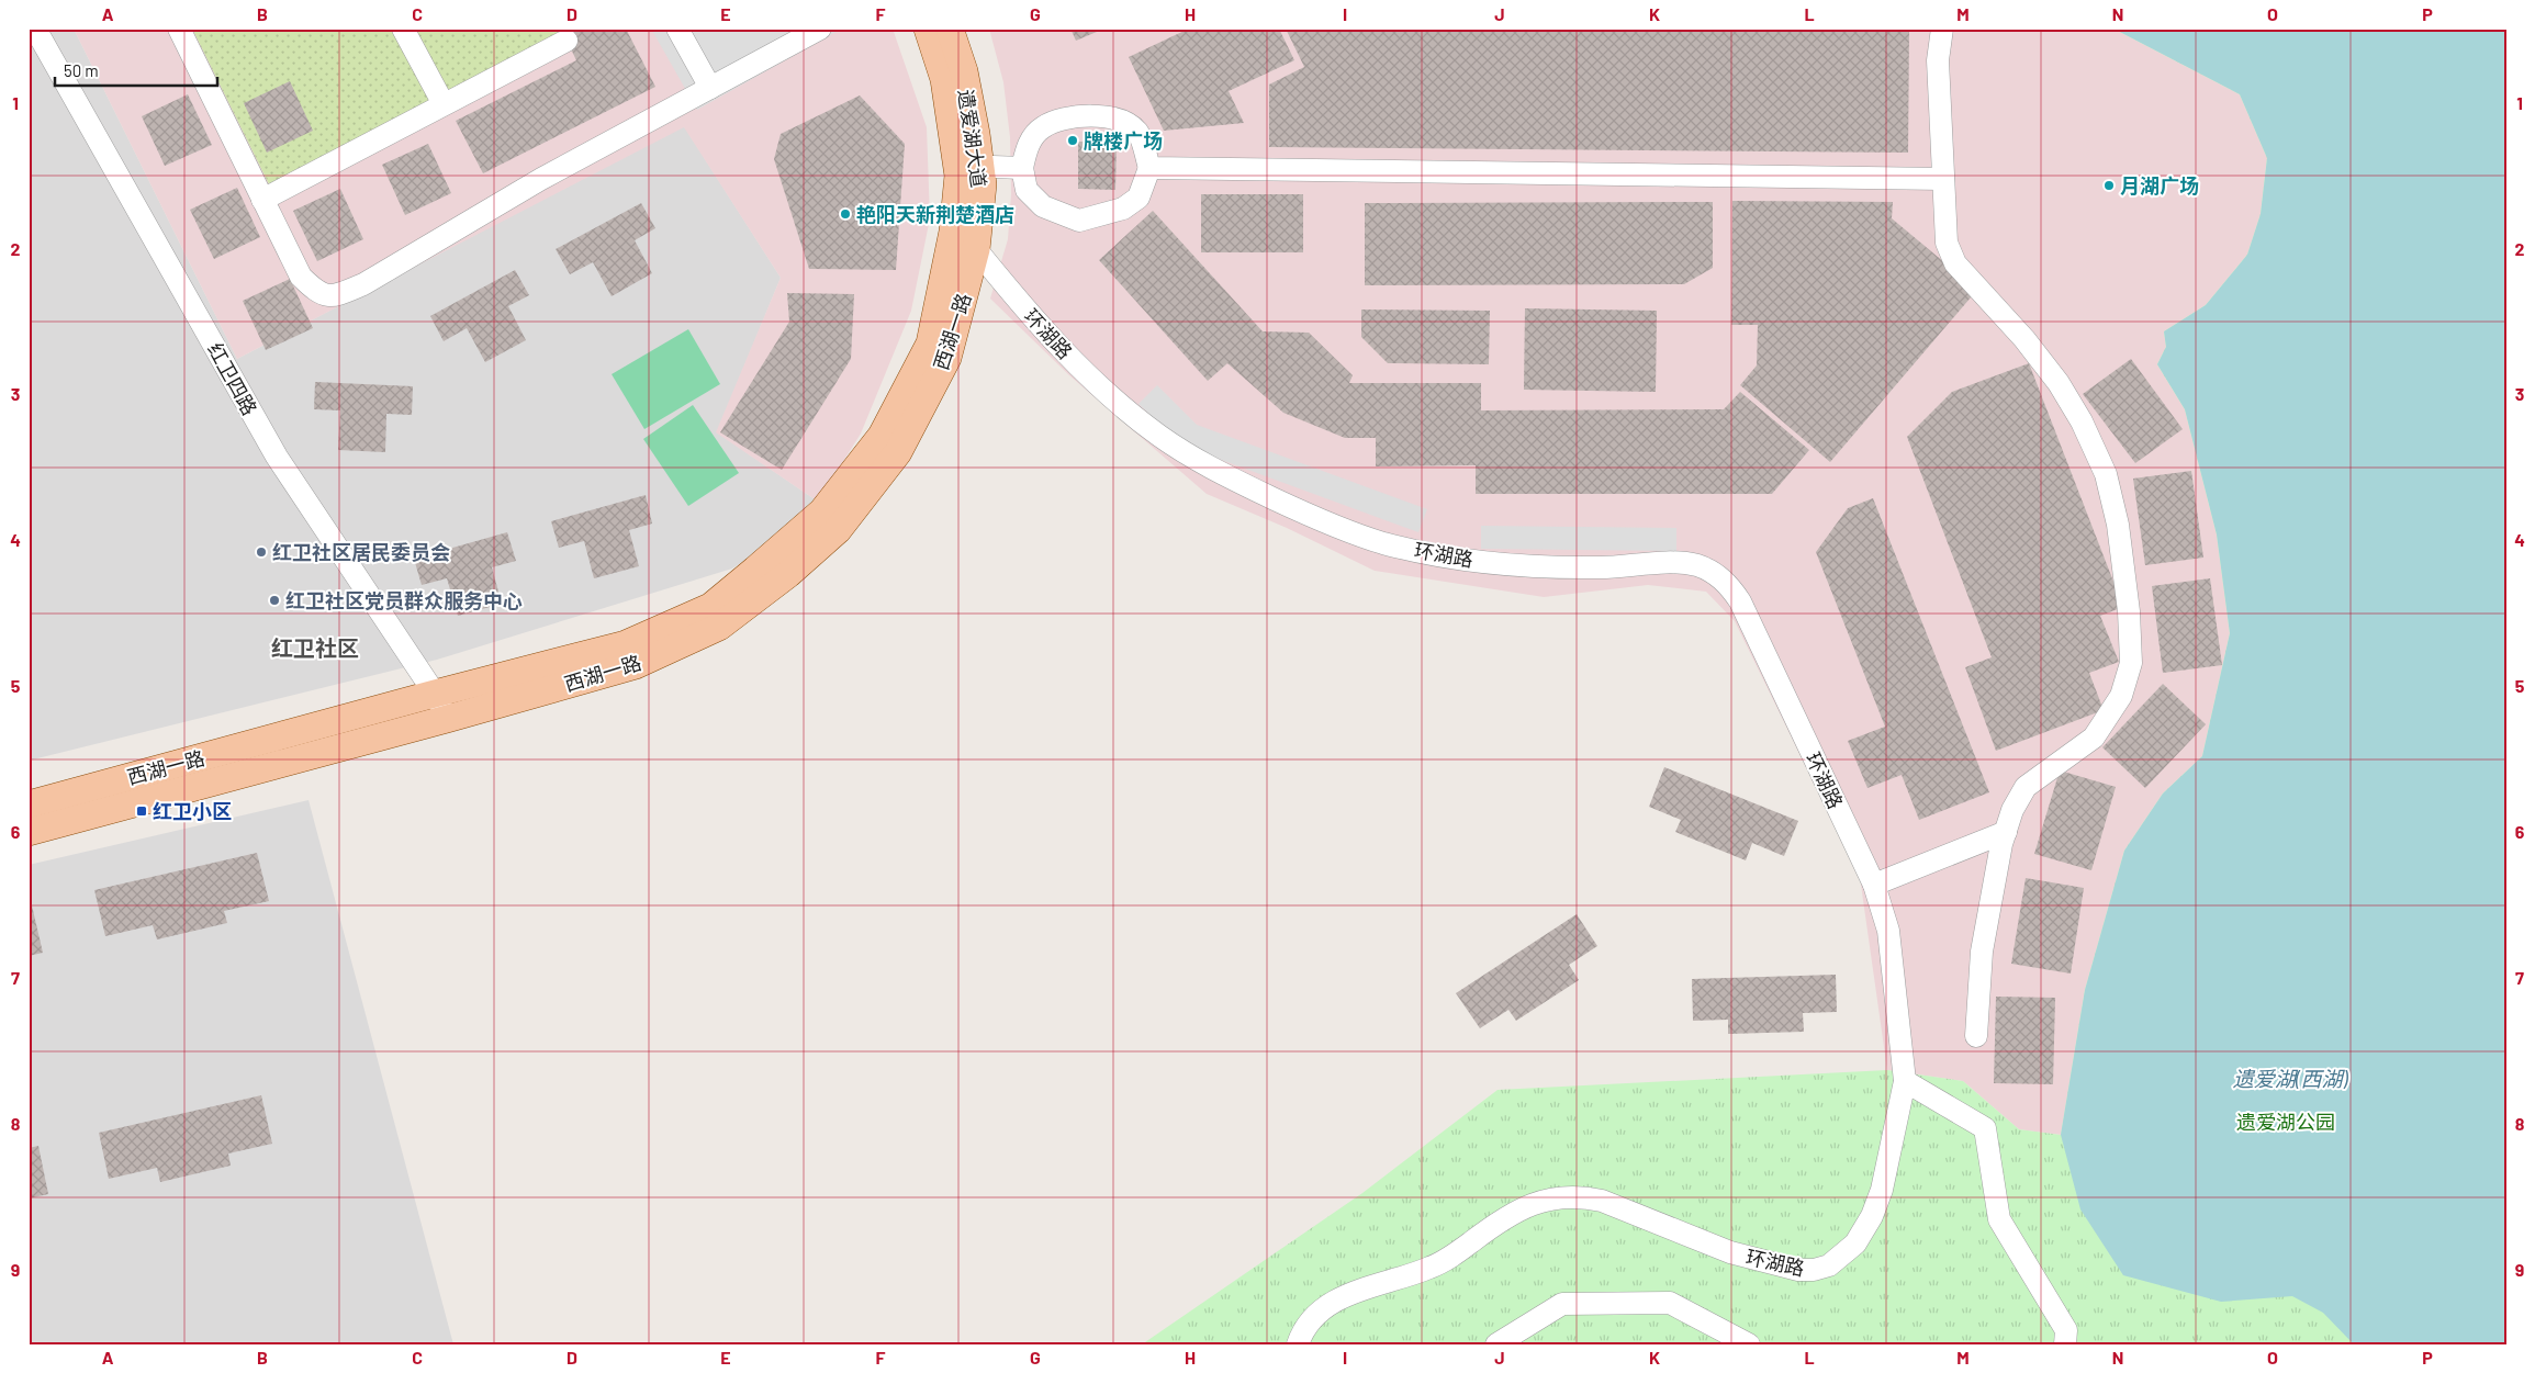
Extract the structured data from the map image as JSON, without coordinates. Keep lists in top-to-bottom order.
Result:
{
  "streets": {
    "main road": ["遗爱湖大道", "西湖一路"],
    "street": ["环湖路", "红卫四路"]
  },
  "crossings": [
    ["遗爱湖大道", "西湖一路"],
    ["遗爱湖大道", "环湖路"],
    ["西湖一路", "环湖路"],
    ["西湖一路", "红卫四路"]
  ],
  "districts": ["红卫社区"],
  "water": ["遗爱湖(西湖)"],
  "parks": ["遗爱湖公园"],
  "places": {
    "other": [
      "牌楼广场",
      "月湖广场",
      "艳阳天新荆楚酒店",
      "红卫社区居民委员会",
      "红卫社区党员群众服务中心"
    ],
    "transit": ["红卫小区"]
  },
  "scale_bar": "50 m",
  "grid": {
    "columns": [
      "A",
      "B",
      "C",
      "D",
      "E",
      "F",
      "G",
      "H",
      "I",
      "J",
      "K",
      "L",
      "M",
      "N",
      "O",
      "P"
    ],
    "rows": [
      "1",
      "2",
      "3",
      "4",
      "5",
      "6",
      "7",
      "8",
      "9"
    ]
  }
}
